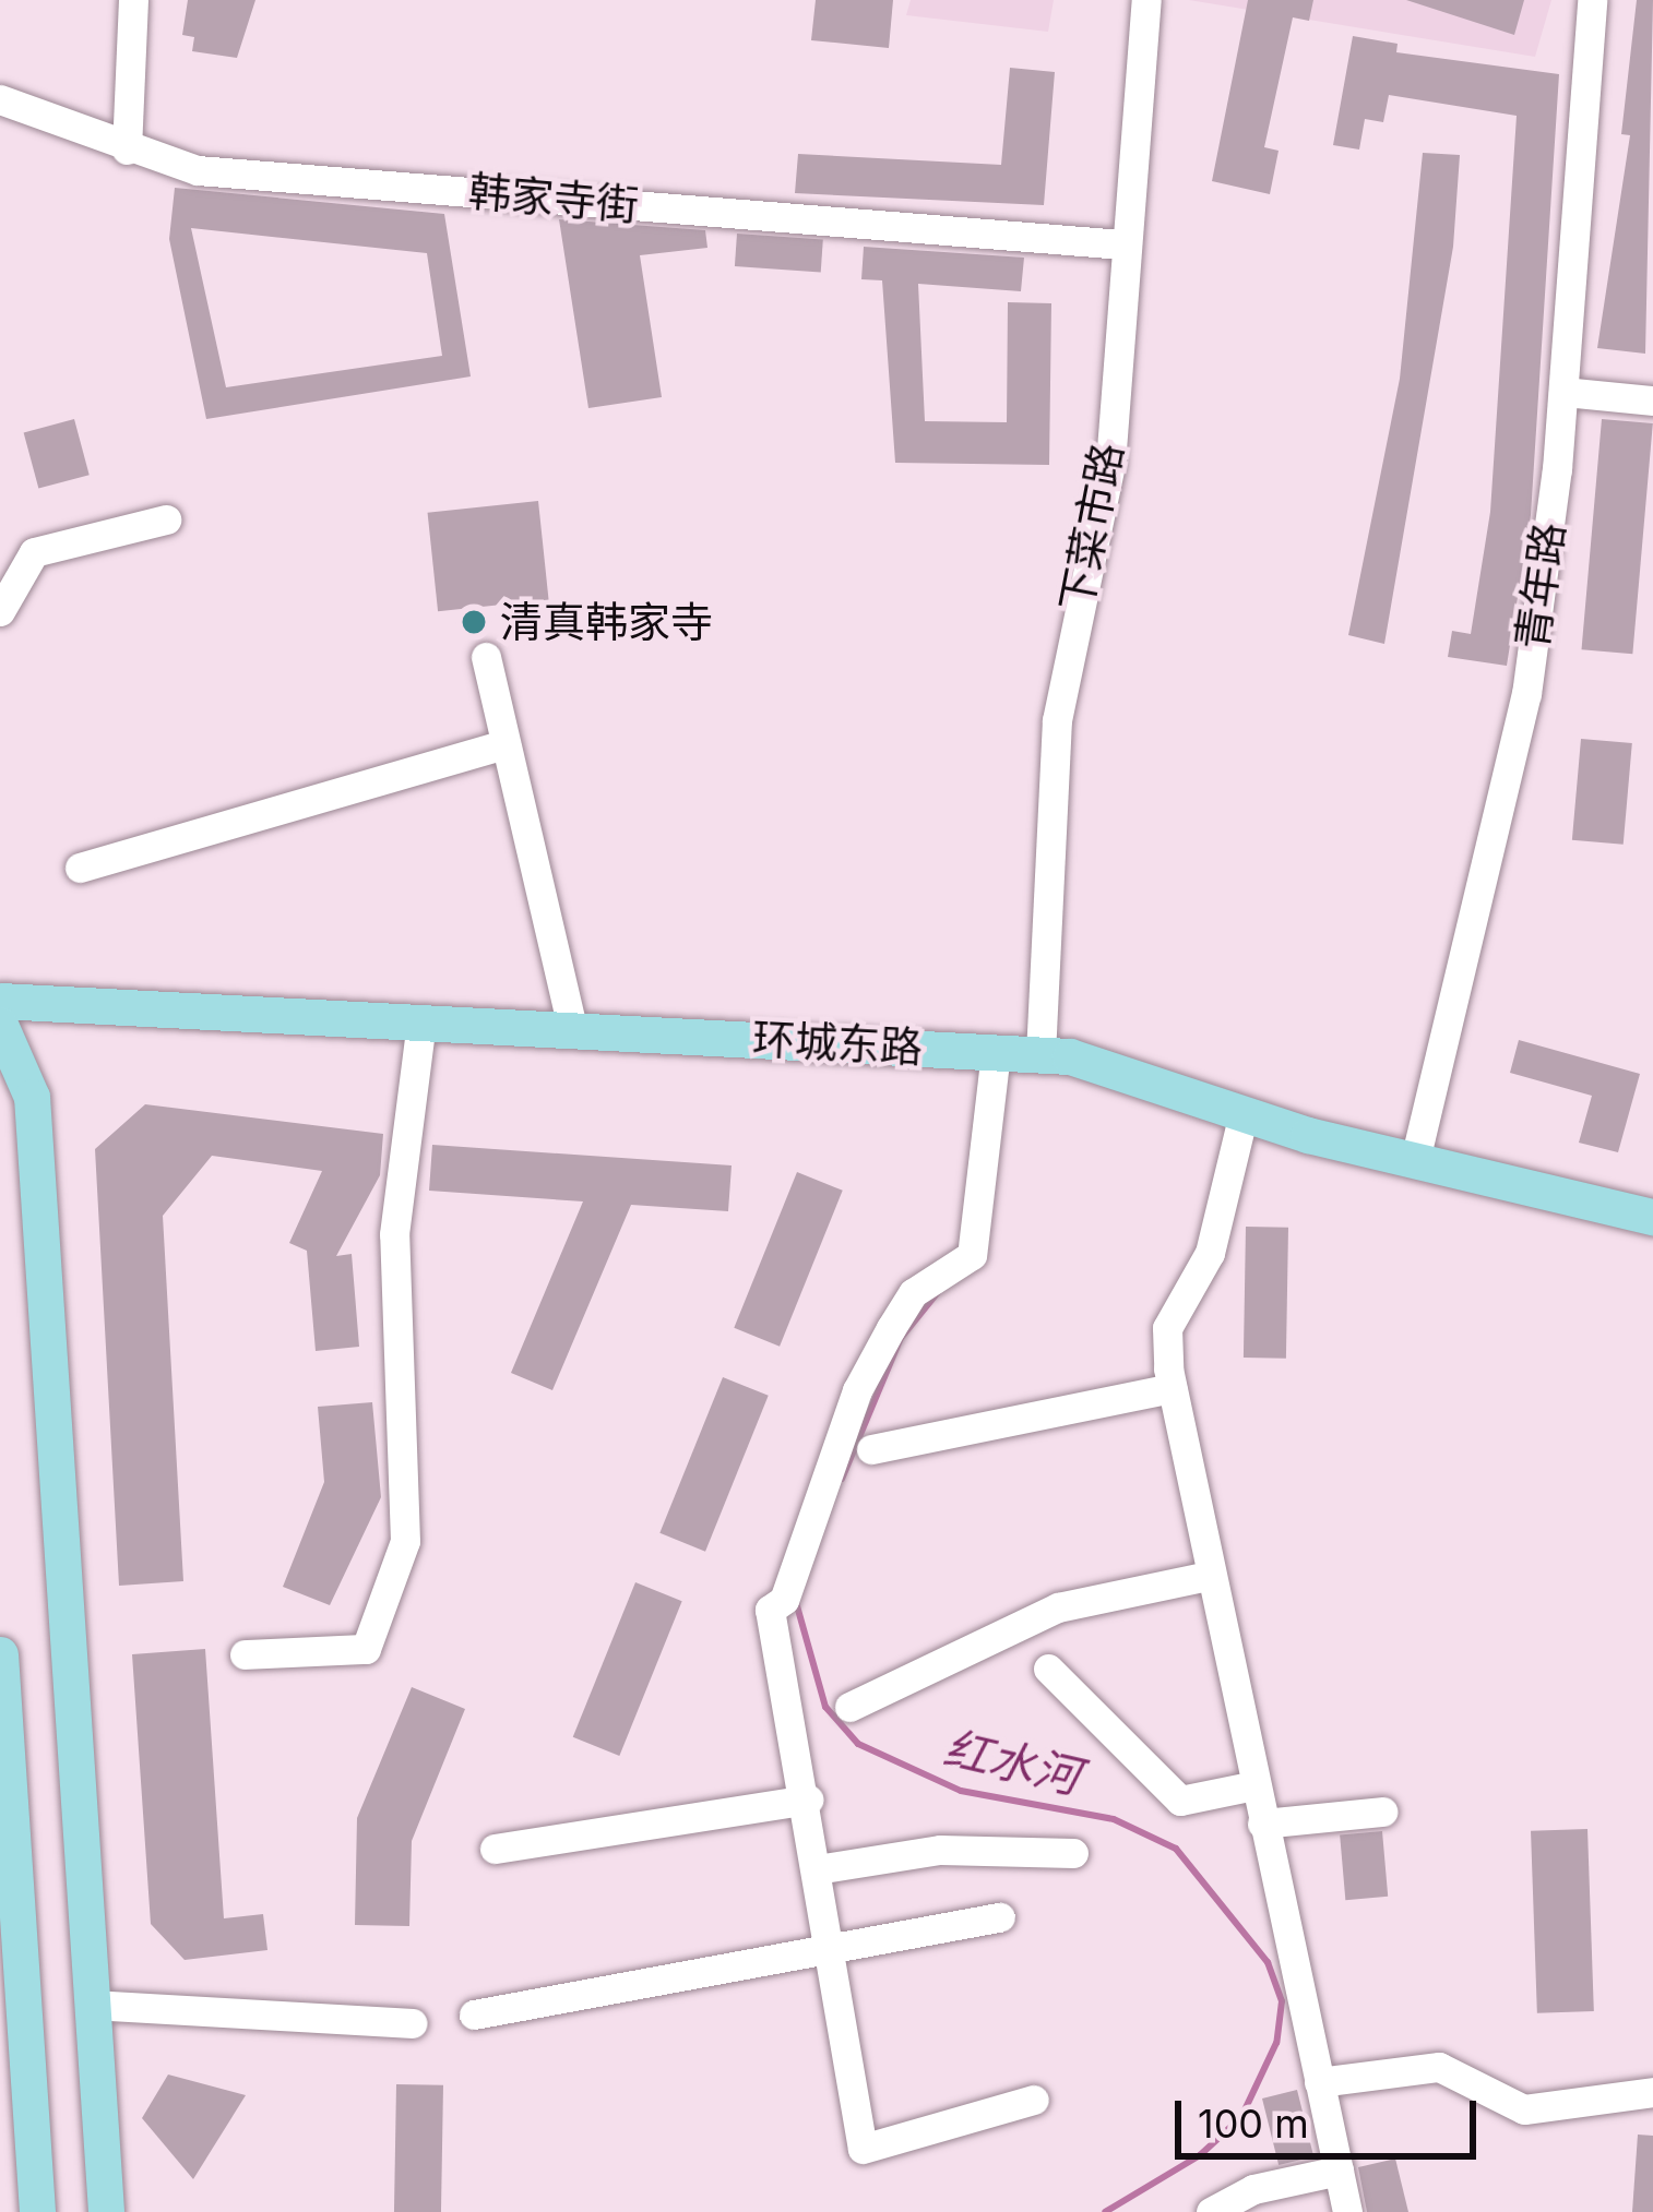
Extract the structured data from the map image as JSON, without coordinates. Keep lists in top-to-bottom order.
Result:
{
  "streets": {
    "main road": ["环城东路"],
    "street": ["韩家寺街", "下菜市路", "青年路"]
  },
  "crossings": [
    ["韩家寺街", "下菜市路"],
    ["下菜市路", "环城东路"],
    ["青年路", "环城东路"]
  ],
  "water": ["红水河"],
  "places": ["清真韩家寺"],
  "scale_bar": "100 m"
}
